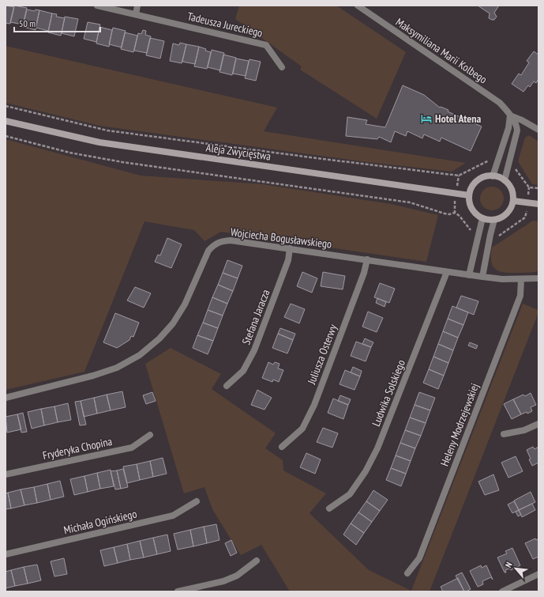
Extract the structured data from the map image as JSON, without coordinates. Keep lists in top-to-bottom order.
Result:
{
  "streets": {
    "main road": ["Aleja Zwycięstwa"],
    "street": [
      "Tadeusza Jureckiego",
      "Maksymiliana Marii Kolbego",
      "Wojciecha Bogusławskiego",
      "Stefana Jaracza",
      "Juliusza Osterwy",
      "Ludwika Solskiego",
      "Heleny Modrzejewskiej",
      "Fryderyka Chopina",
      "Michała Ogińskiego"
    ]
  },
  "crossings": [
    ["Maksymiliana Marii Kolbego", "Aleja Zwycięstwa"],
    ["Wojciecha Bogusławskiego", "Stefana Jaracza"],
    ["Wojciecha Bogusławskiego", "Juliusza Osterwy"],
    ["Wojciecha Bogusławskiego", "Ludwika Solskiego"],
    ["Wojciecha Bogusławskiego", "Heleny Modrzejewskiej"]
  ],
  "places": {
    "hotel": ["Hotel Atena"]
  },
  "scale_bar": "50 m",
  "north": "top left"
}
